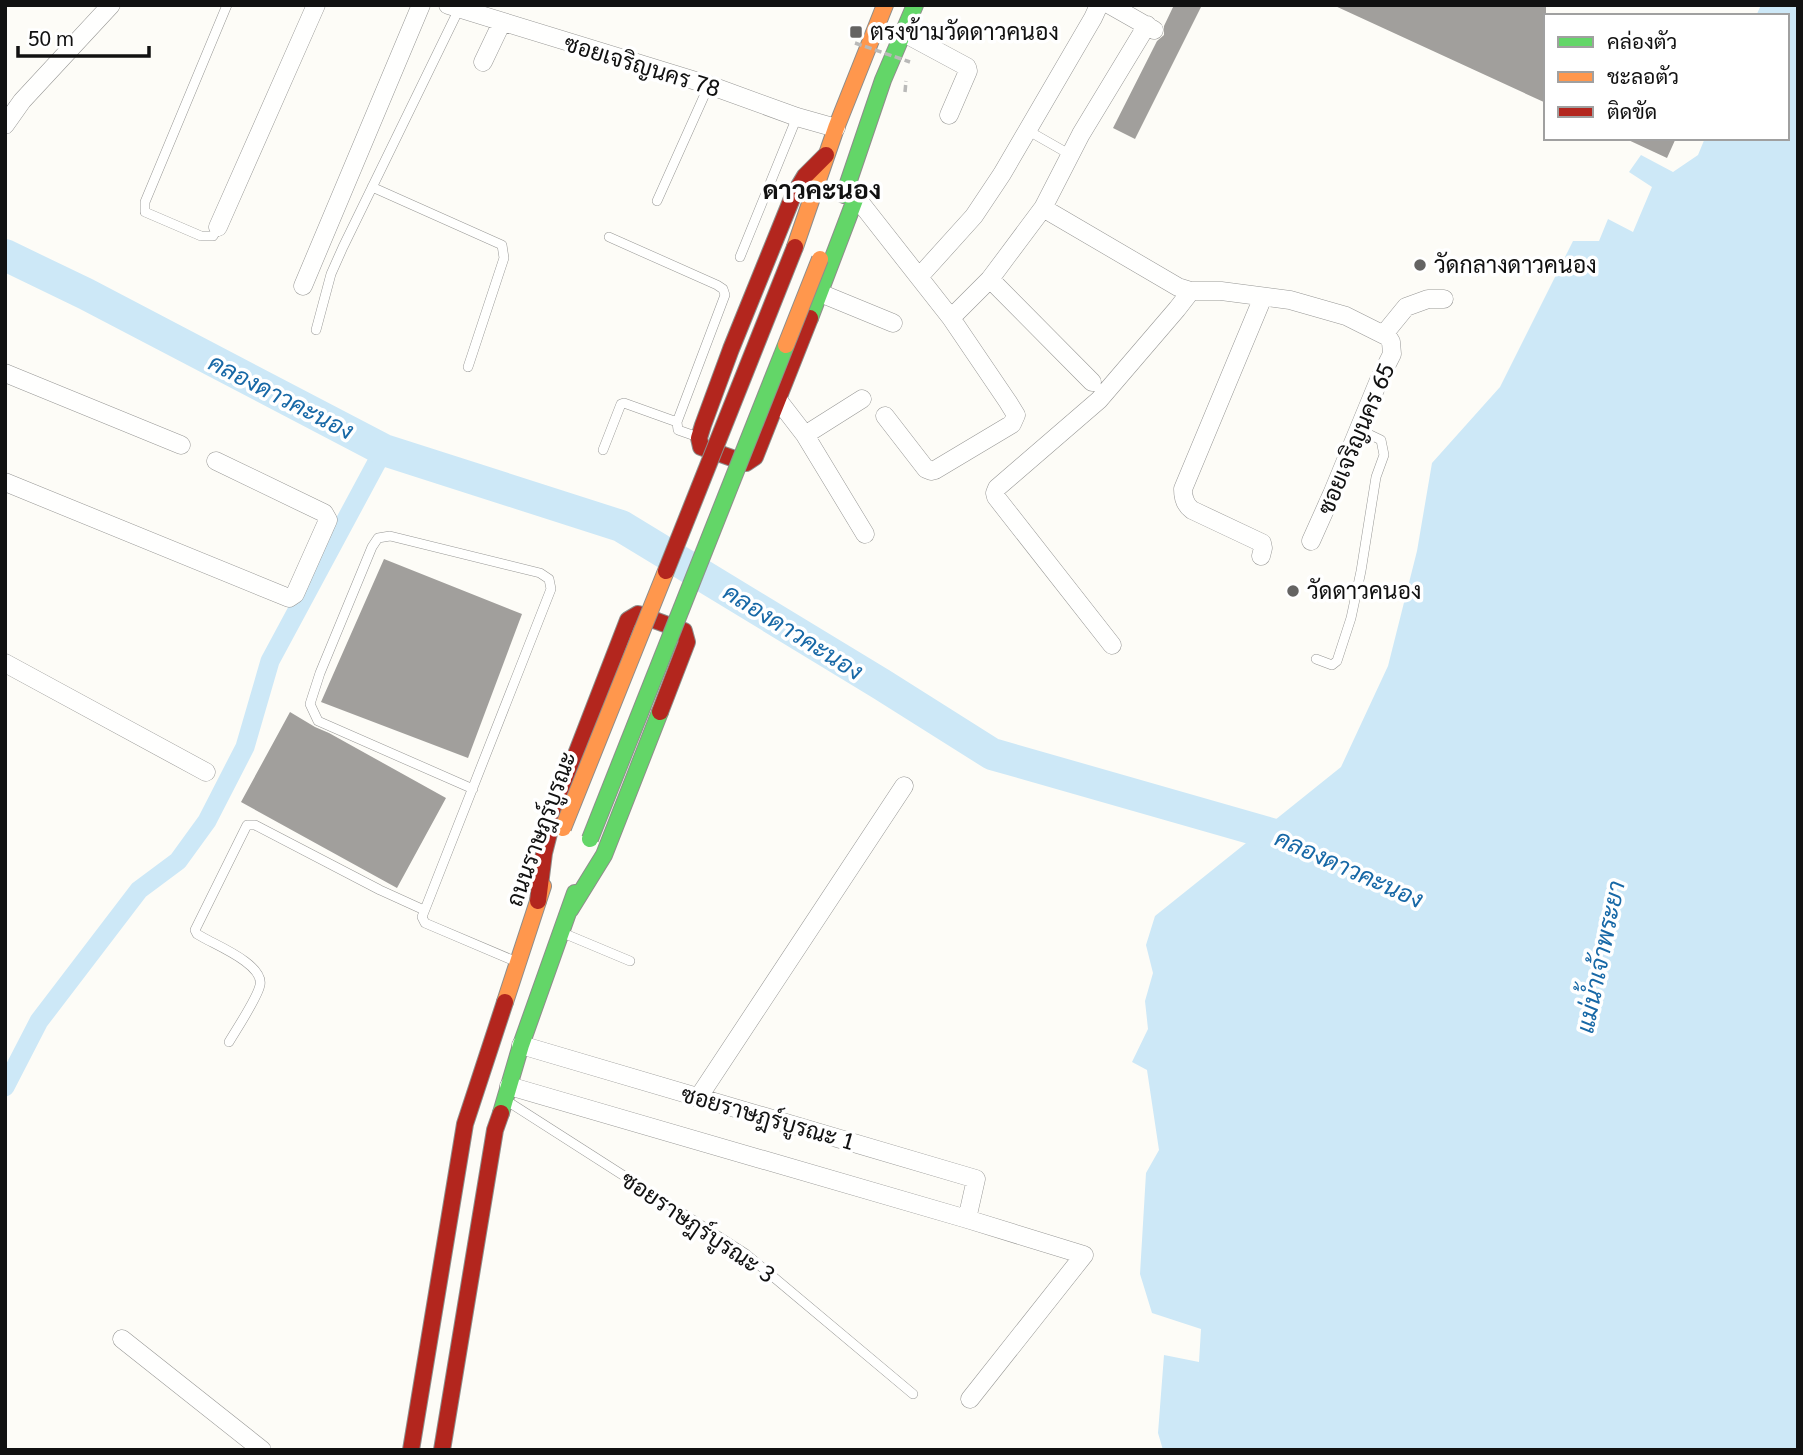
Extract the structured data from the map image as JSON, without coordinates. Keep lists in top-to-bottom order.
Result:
{
  "streets": {
    "main road": ["ถนนราษฎร์บูรณะ"],
    "street": ["ซอยเจริญนคร 78", "ซอยเจริญนคร 65", "ซอยราษฎร์บูรณะ 1"],
    "lane": ["ซอยราษฎร์บูรณะ 3"]
  },
  "crossings": [
    ["ซอยเจริญนคร 78", "ถนนราษฎร์บูรณะ"],
    ["ซอยราษฎร์บูรณะ 1", "ซอยราษฎร์บูรณะ 3"]
  ],
  "districts": ["ดาวคะนอง"],
  "water": ["คลองดาวคะนอง", "แม่น้ำเจ้าพระยา"],
  "places": {
    "transit": ["ตรงข้ามวัดดาวคนอง"],
    "other": ["วัดกลางดาวคนอง", "วัดดาวคนอง"]
  },
  "legend": ["คล่องตัว", "ชะลอตัว", "ติดขัด"],
  "scale_bar": "50 m"
}
